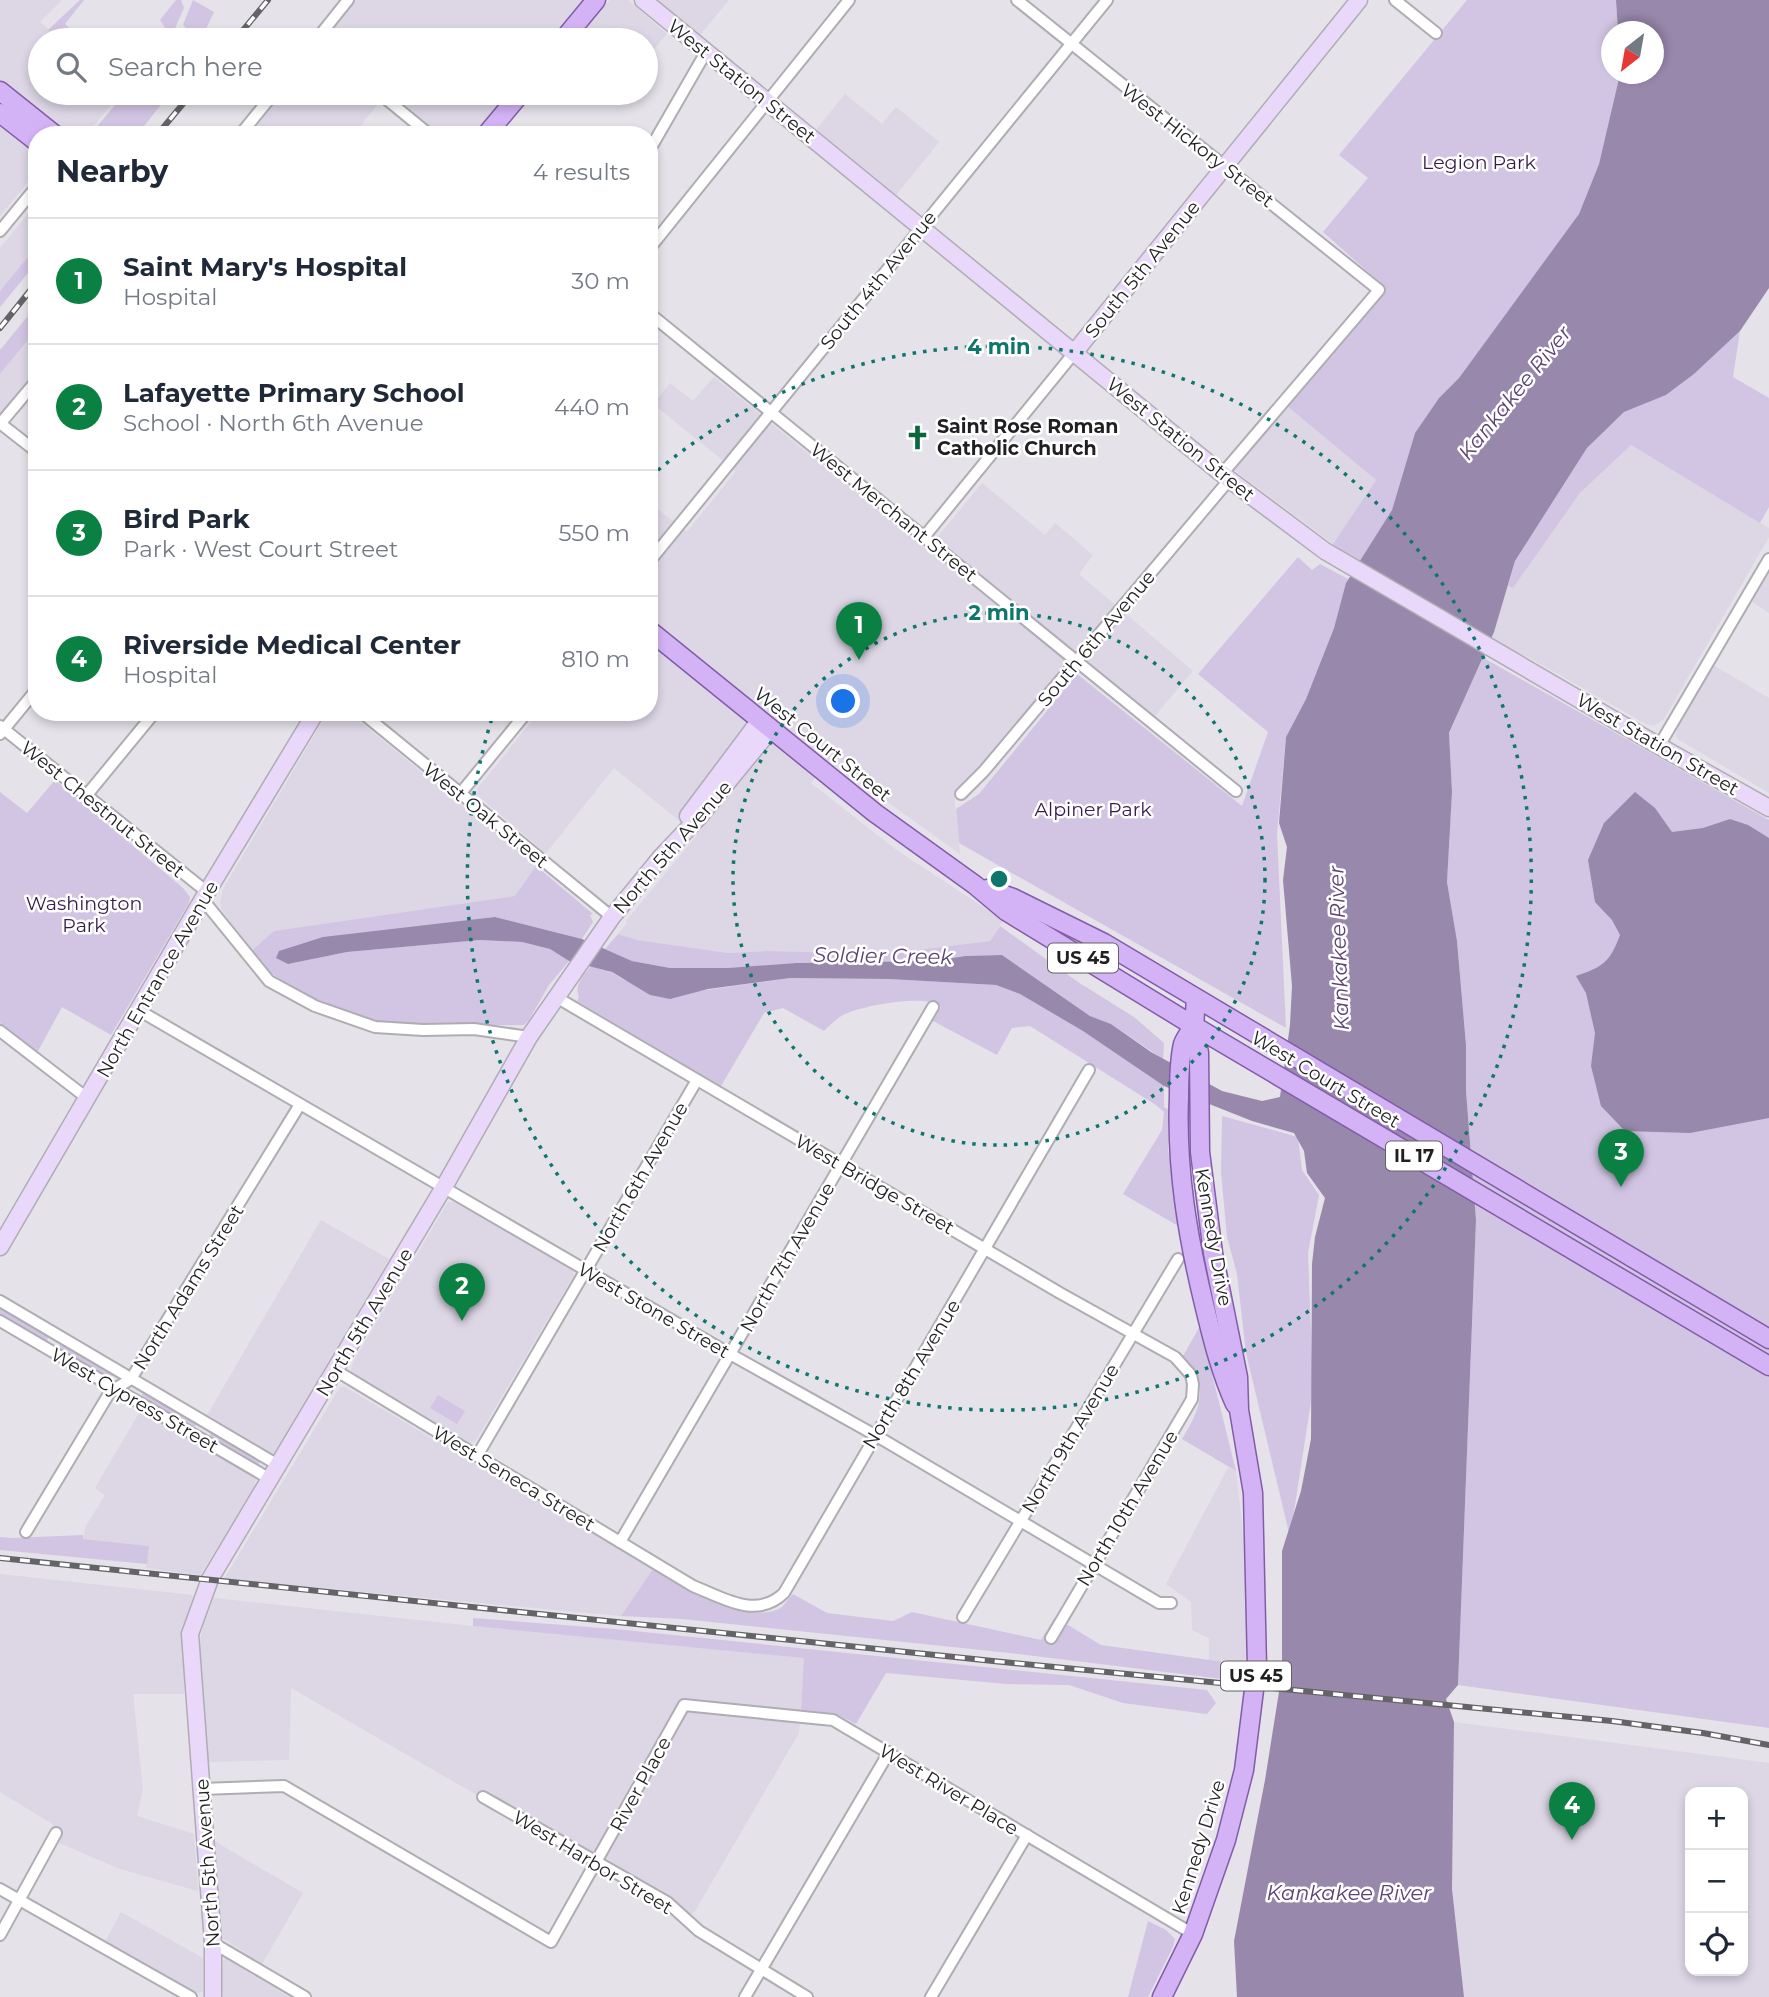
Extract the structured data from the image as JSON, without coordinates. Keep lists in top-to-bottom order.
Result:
{
  "streets": {
    "main road": [
      "West Station Street",
      "South 5th Avenue",
      "West Court Street",
      "North 5th Avenue",
      "US 45",
      "North Entrance Avenue",
      "IL 17",
      "Kennedy Drive"
    ],
    "street": [
      "West Hickory Street",
      "South 4th Avenue",
      "West Merchant Street",
      "South 6th Avenue",
      "West Chestnut Street",
      "West Oak Street",
      "North 6th Avenue",
      "West Bridge Street",
      "North 7th Avenue",
      "North Adams Street",
      "West Stone Street",
      "North 8th Avenue",
      "West Cypress Street",
      "North 9th Avenue",
      "West Seneca Street",
      "North 10th Avenue",
      "River Place",
      "West River Place",
      "West Harbor Street"
    ]
  },
  "crossings": [
    ["West Station Street", "South 5th Avenue"],
    ["West Station Street", "South 4th Avenue"],
    ["West Station Street", "South 6th Avenue"],
    ["West Hickory Street", "South 5th Avenue"],
    ["West Hickory Street", "South 4th Avenue"],
    ["West Hickory Street", "South 6th Avenue"],
    ["South 5th Avenue", "West Merchant Street"],
    ["South 4th Avenue", "West Merchant Street"],
    ["West Merchant Street", "South 6th Avenue"],
    ["West Court Street", "North 5th Avenue"],
    ["West Court Street", "Kennedy Drive"],
    ["West Chestnut Street", "North 5th Avenue"],
    ["West Chestnut Street", "North Entrance Avenue"],
    ["West Oak Street", "North 5th Avenue"],
    ["North 5th Avenue", "West Bridge Street"],
    ["North 5th Avenue", "West Stone Street"],
    ["North 5th Avenue", "West Cypress Street"],
    ["North 5th Avenue", "West Seneca Street"],
    ["North 5th Avenue", "River Place"],
    ["North Entrance Avenue", "West Stone Street"],
    ["North 6th Avenue", "West Bridge Street"],
    ["North 6th Avenue", "West Stone Street"],
    ["North 6th Avenue", "West Seneca Street"],
    ["West Bridge Street", "North 7th Avenue"],
    ["West Bridge Street", "North 8th Avenue"],
    ["West Bridge Street", "North 9th Avenue"],
    ["West Bridge Street", "North 10th Avenue"],
    ["Kennedy Drive", "West River Place"],
    ["North 7th Avenue", "West Stone Street"],
    ["North 7th Avenue", "West Seneca Street"],
    ["North Adams Street", "West Stone Street"],
    ["North Adams Street", "West Cypress Street"],
    ["West Stone Street", "North 8th Avenue"],
    ["West Stone Street", "North 9th Avenue"],
    ["West Stone Street", "North 10th Avenue"],
    ["North 8th Avenue", "West Seneca Street"],
    ["River Place", "West River Place"],
    ["River Place", "West Harbor Street"]
  ],
  "water": ["Kankakee River", "Soldier Creek"],
  "parks": ["Legion Park", "Alpiner Park", "Washington Park"],
  "places": {
    "church": ["Saint Rose Roman Catholic Church"]
  },
  "north": "bottom left",
  "page": {
    "search": "Search here",
    "heading": ["Nearby", "4 results"],
    "list": [
      {
        "mark": "1",
        "name": "Saint Mary's Hospital",
        "note": "Hospital",
        "value": "30 m"
      },
      {
        "mark": "2",
        "name": "Lafayette Primary School",
        "note": "School · North 6th Avenue",
        "value": "440 m"
      },
      {
        "mark": "3",
        "name": "Bird Park",
        "note": "Park · West Court Street",
        "value": "550 m"
      },
      {
        "mark": "4",
        "name": "Riverside Medical Center",
        "note": "Hospital",
        "value": "810 m"
      }
    ],
    "pins": [
      "1",
      "3",
      "2",
      "4"
    ],
    "map_buttons": ["+", "−"]
  },
  "rings": ["4 min", "2 min"]
}
